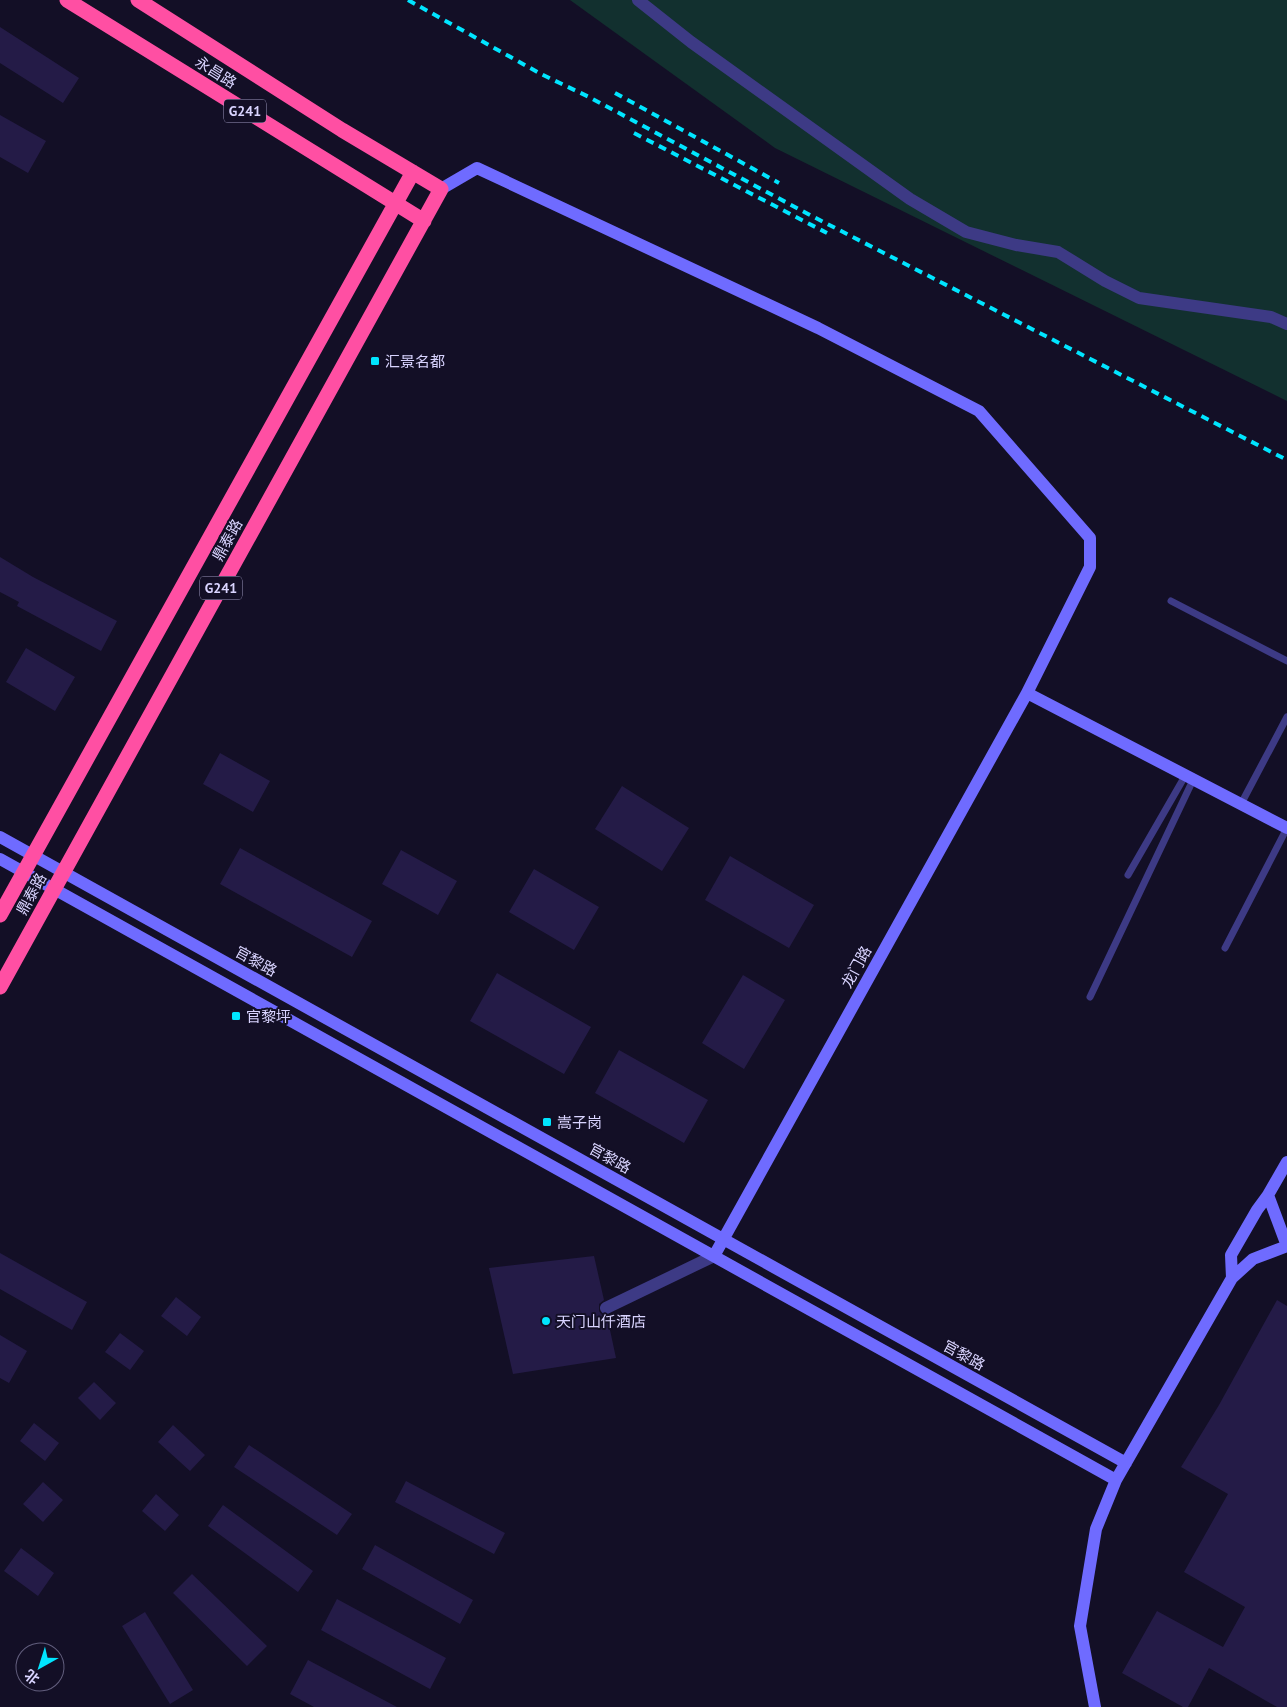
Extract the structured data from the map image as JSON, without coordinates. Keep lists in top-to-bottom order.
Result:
{
  "streets": {
    "highway": ["永昌路", "G241", "鼎泰路"],
    "main road": ["官黎路", "龙门路"]
  },
  "crossings": [
    ["永昌路", "鼎泰路"],
    ["永昌路", "龙门路"],
    ["鼎泰路", "官黎路"],
    ["鼎泰路", "龙门路"],
    ["官黎路", "龙门路"]
  ],
  "places": {
    "transit": ["汇景名都", "官黎坪", "嵩子岗"],
    "other": ["天门山仟酒店"]
  },
  "north": "bottom left"
}
